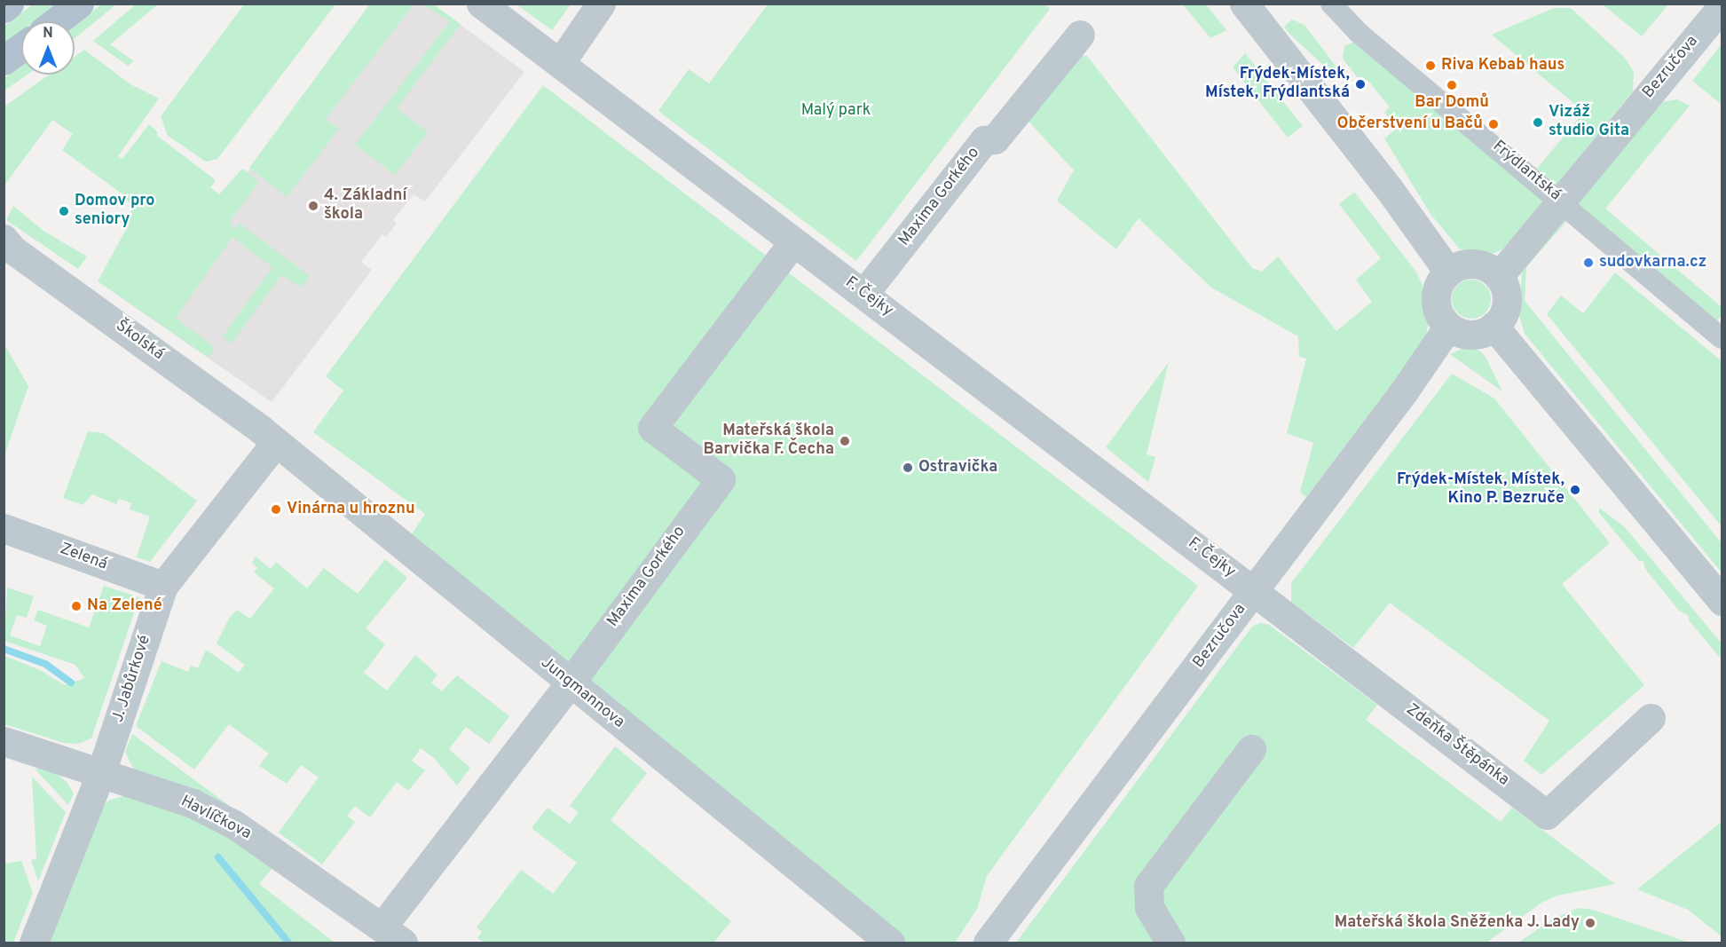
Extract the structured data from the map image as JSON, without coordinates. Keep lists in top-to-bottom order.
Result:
{
  "streets": {
    "street": [
      "Bezručova",
      "Frýdlantská",
      "Maxima Gorkého",
      "F. Čejky",
      "Školská",
      "Zelená",
      "J. Jabůrkové",
      "Jungmannova",
      "Zdeňka Štěpánka",
      "Havlíčkova"
    ]
  },
  "crossings": [
    ["Bezručova", "Frýdlantská"],
    ["Bezručova", "F. Čejky"],
    ["Bezručova", "Zdeňka Štěpánka"],
    ["Maxima Gorkého", "F. Čejky"],
    ["Maxima Gorkého", "Jungmannova"],
    ["Maxima Gorkého", "Havlíčkova"],
    ["F. Čejky", "Zdeňka Štěpánka"],
    ["Školská", "J. Jabůrkové"],
    ["Školská", "Jungmannova"],
    ["Zelená", "J. Jabůrkové"],
    ["J. Jabůrkové", "Jungmannova"],
    ["J. Jabůrkové", "Havlíčkova"]
  ],
  "parks": ["Malý park"],
  "places": [
    "Riva Kebab haus",
    "Frýdek-Místek, Místek, Frýdlantská",
    "Bar Domů",
    "Vizáž studio Gita",
    "Občerstvení u Bačů",
    "4. Základní škola",
    "Domov pro seniory",
    "sudovkarna.cz",
    "Mateřská škola Barvička F. Čecha",
    "Ostravička",
    "Frýdek-Místek, Místek, Kino P. Bezruče",
    "Vinárna u hroznu",
    "Na Zelené",
    "Mateřská škola Sněženka J. Lady"
  ],
  "north": "top"
}
